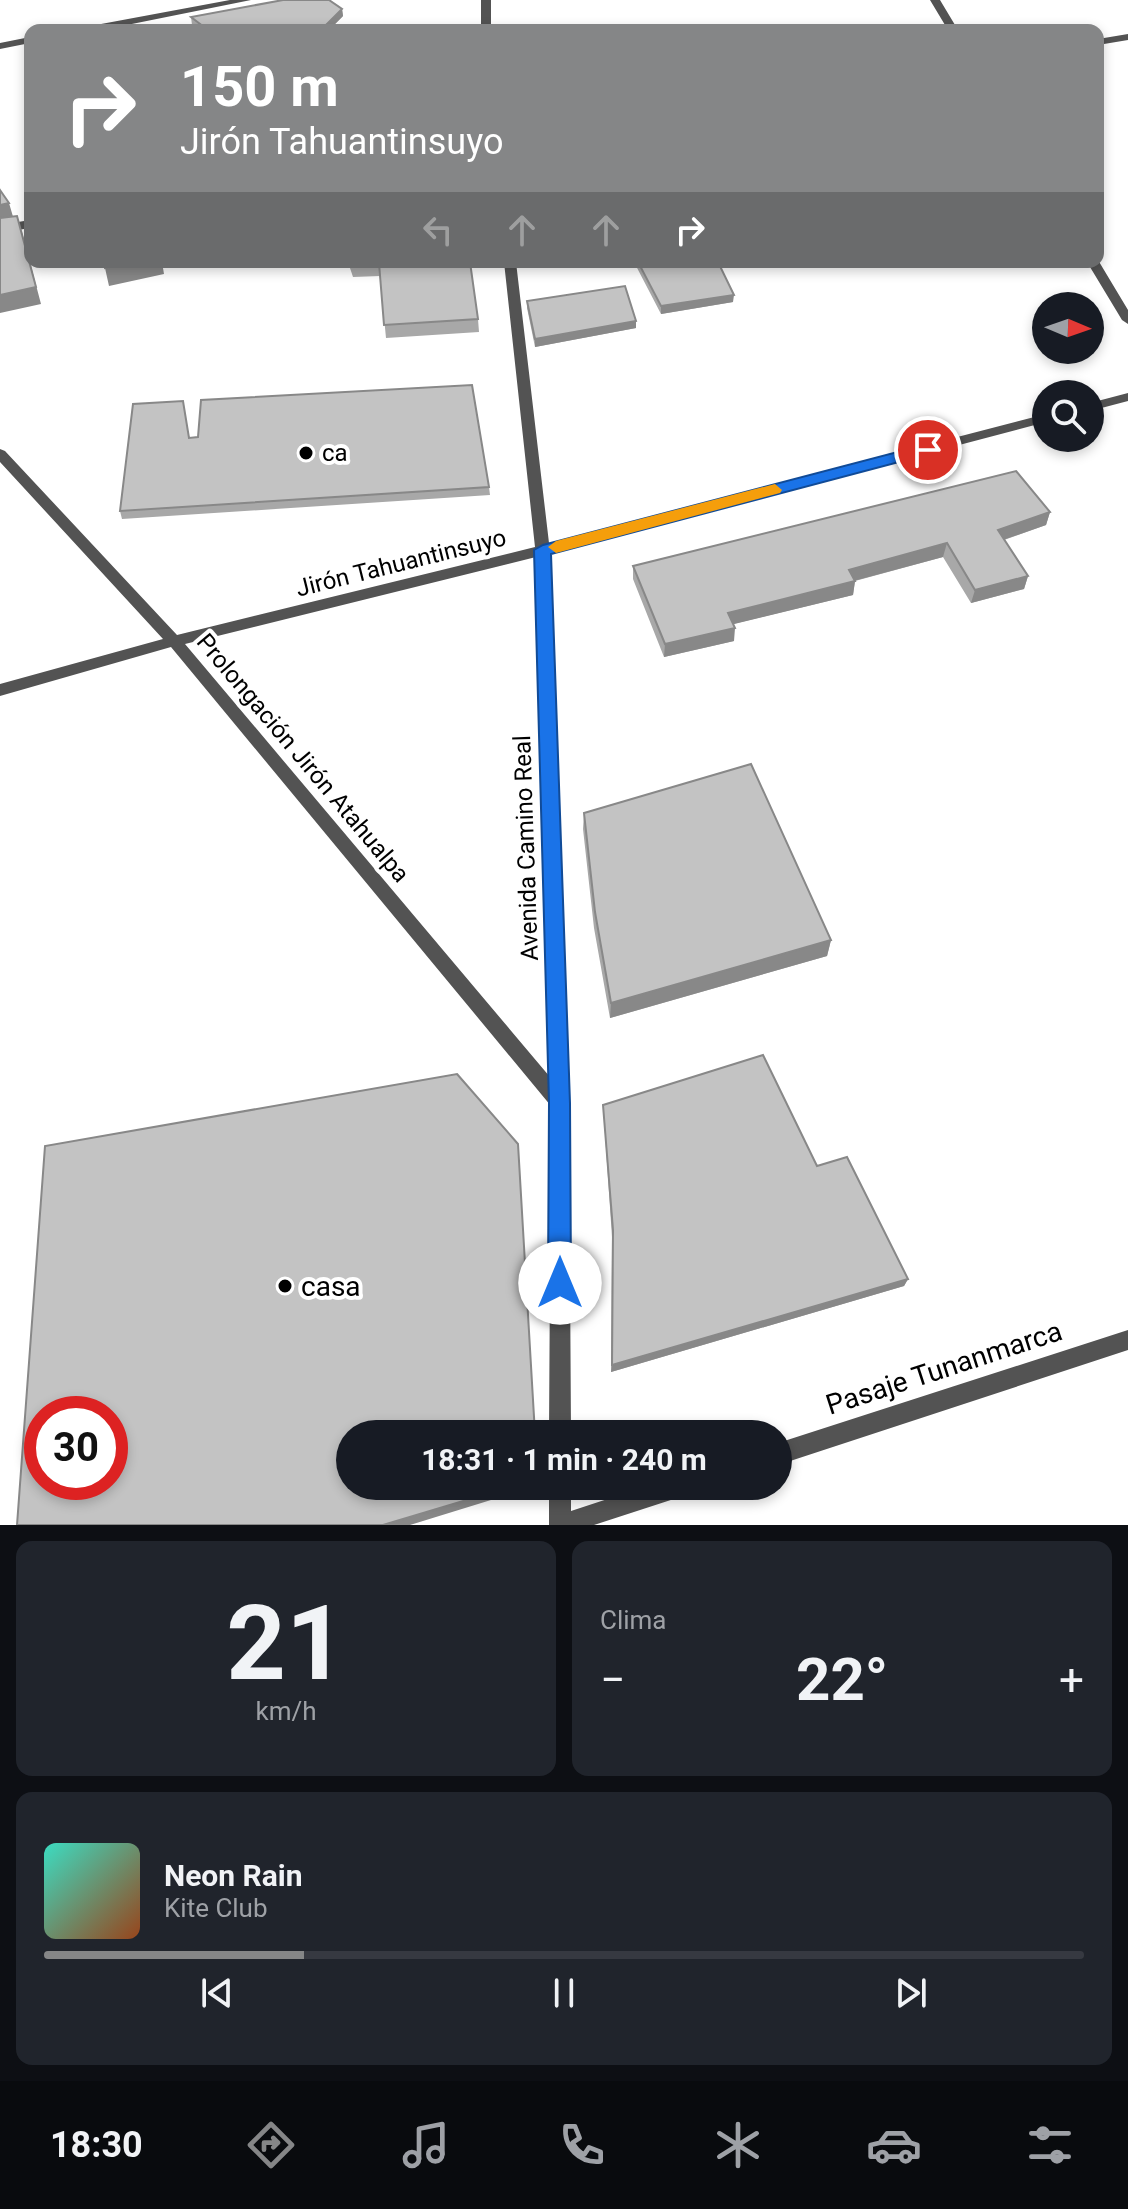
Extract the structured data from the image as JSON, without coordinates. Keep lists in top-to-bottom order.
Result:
{
  "streets": {
    "street": [
      "Jirón Tahuantinsuyo",
      "Prolongación Jirón Atahualpa",
      "Avenida Camino Real",
      "Pasaje Tunanmarca"
    ]
  },
  "crossings": [
    ["Jirón Tahuantinsuyo", "Prolongación Jirón Atahualpa"],
    ["Jirón Tahuantinsuyo", "Avenida Camino Real"],
    ["Prolongación Jirón Atahualpa", "Avenida Camino Real"]
  ],
  "places": ["ca", "casa"],
  "north": "right",
  "page": {
    "turn": ["150 m", "Jirón Tahuantinsuyo"],
    "limit": "30",
    "trip": "18:31 · 1 min · 240 m",
    "tile": [
      ["21", "km/h"],
      "Clima"
    ],
    "heat": ["−", "22°", "+"],
    "song": ["Neon Rain", "Kite Club"],
    "tabs": "18:30"
  }
}
